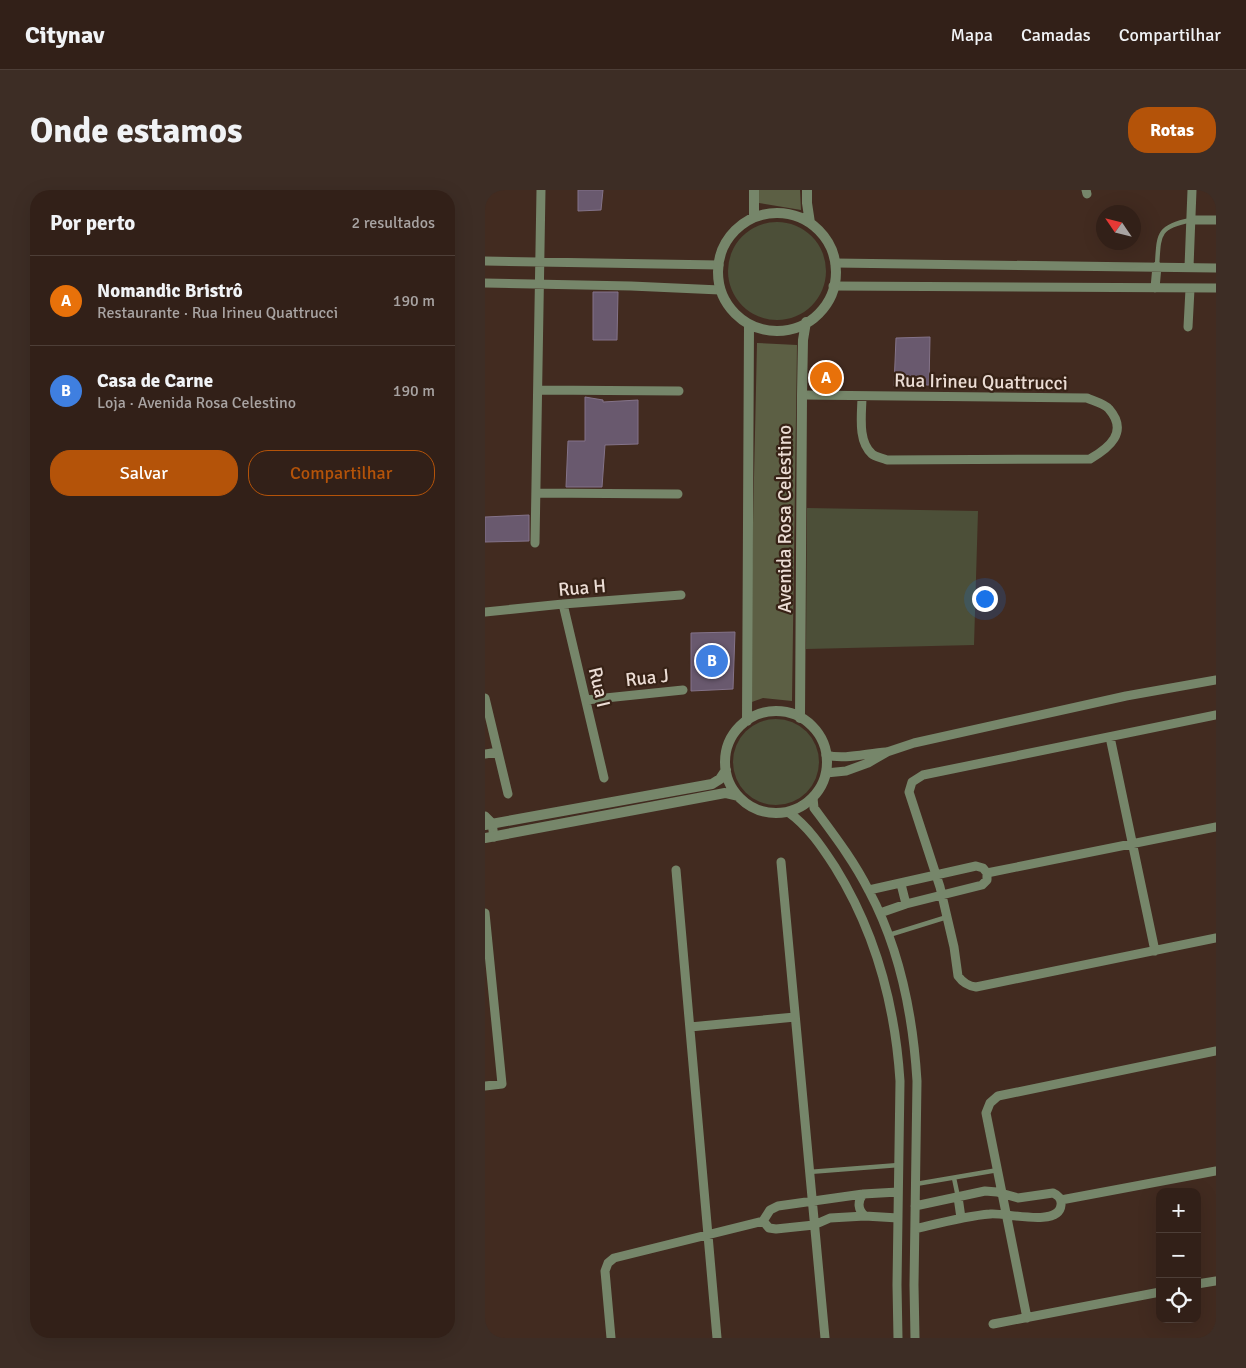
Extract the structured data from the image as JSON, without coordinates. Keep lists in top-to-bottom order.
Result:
{
  "streets": {
    "street": [
      "Rua Irineu Quattrucci",
      "Avenida Rosa Celestino",
      "Rua H",
      "Rua J",
      "Rua I"
    ]
  },
  "crossings": [
    ["Rua Irineu Quattrucci", "Avenida Rosa Celestino"],
    ["Rua H", "Rua I"],
    ["Rua J", "Rua I"]
  ],
  "north": "top left",
  "page": {
    "header": "Citynav",
    "nav": ["Mapa", "Camadas", "Compartilhar"],
    "buttons": [
      "Rotas",
      ["Salvar", "Compartilhar"]
    ],
    "title": "Onde estamos",
    "heading": ["Por perto", "2 resultados"],
    "list": [
      {
        "mark": "A",
        "name": "Nomandic Bristrô",
        "note": "Restaurante · Rua Irineu Quattrucci",
        "value": "190 m"
      },
      {
        "mark": "B",
        "name": "Casa de Carne",
        "note": "Loja · Avenida Rosa Celestino",
        "value": "190 m"
      }
    ],
    "pins": ["A", "B"],
    "map_buttons": ["+", "−"]
  }
}
